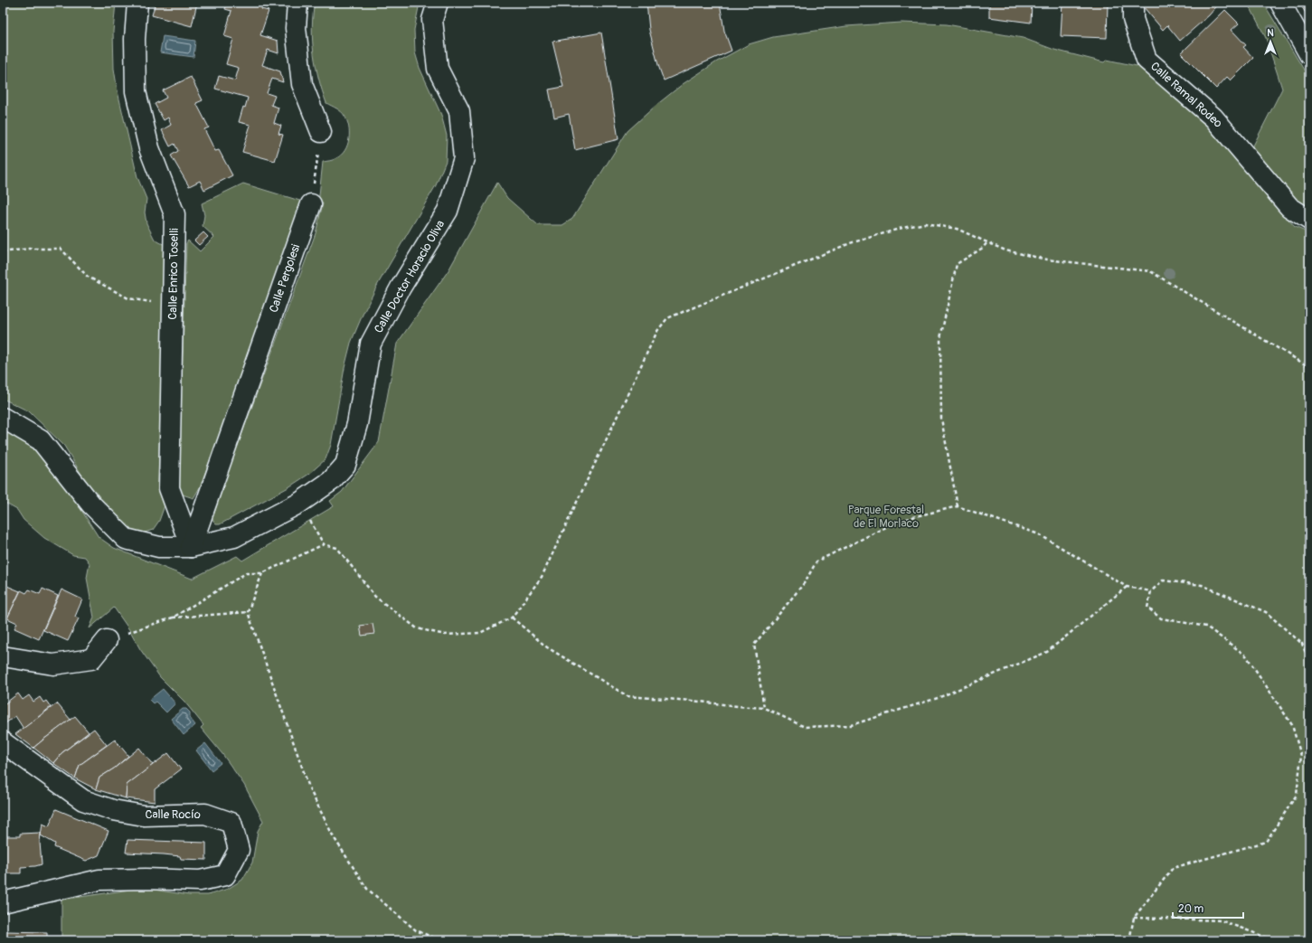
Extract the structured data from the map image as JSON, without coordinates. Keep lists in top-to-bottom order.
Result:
{
  "streets": {
    "street": [
      "Calle Ramal Rodeo",
      "Calle Enrico Toselli",
      "Calle Doctor Horacio Oliva",
      "Calle Pergolesi",
      "Calle Rocío"
    ]
  },
  "crossings": [
    ["Calle Enrico Toselli", "Calle Doctor Horacio Oliva"],
    ["Calle Enrico Toselli", "Calle Pergolesi"],
    ["Calle Doctor Horacio Oliva", "Calle Pergolesi"]
  ],
  "parks": ["Parque Forestal de El Morlaco"],
  "scale_bar": "20 m",
  "north": "top"
}
